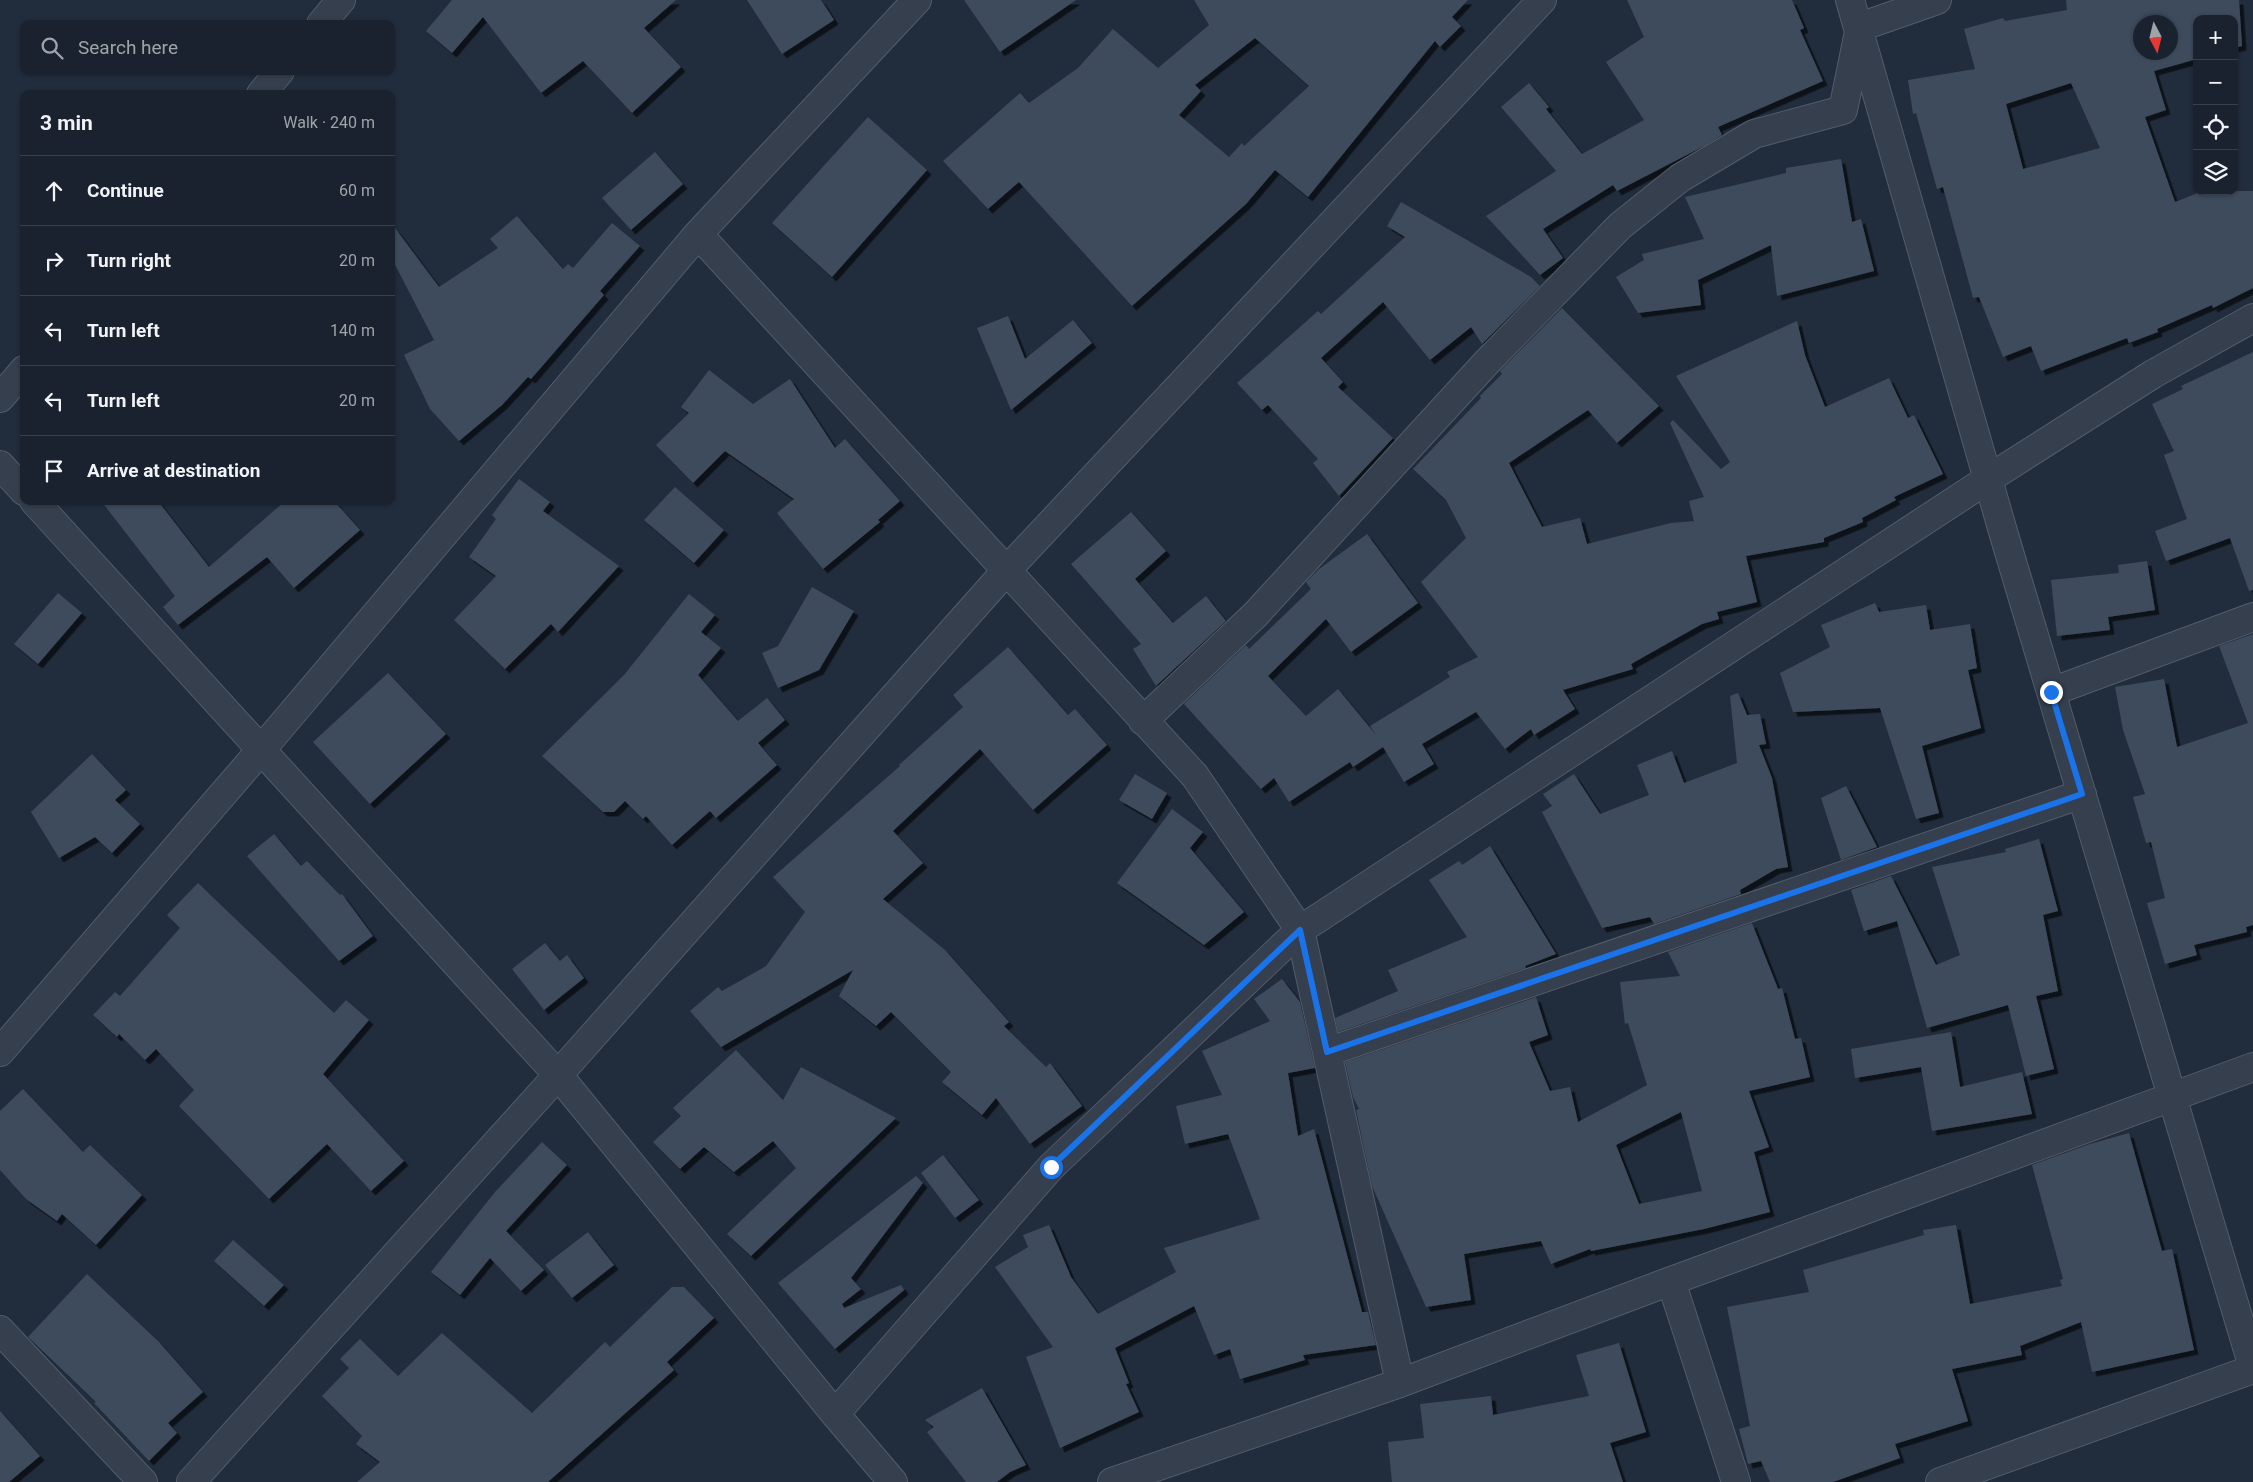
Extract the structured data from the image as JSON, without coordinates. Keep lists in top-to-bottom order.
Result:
{
  "north": "bottom",
  "page": {
    "map_buttons": ["+", "−"],
    "search": "Search here",
    "heading": ["3 min", "Walk · 240 m"],
    "list": [
      ["Continue", "60 m"],
      ["Turn right", "20 m"],
      ["Turn left", "140 m"],
      ["Turn left", "20 m"],
      "Arrive at destination"
    ]
  }
}
